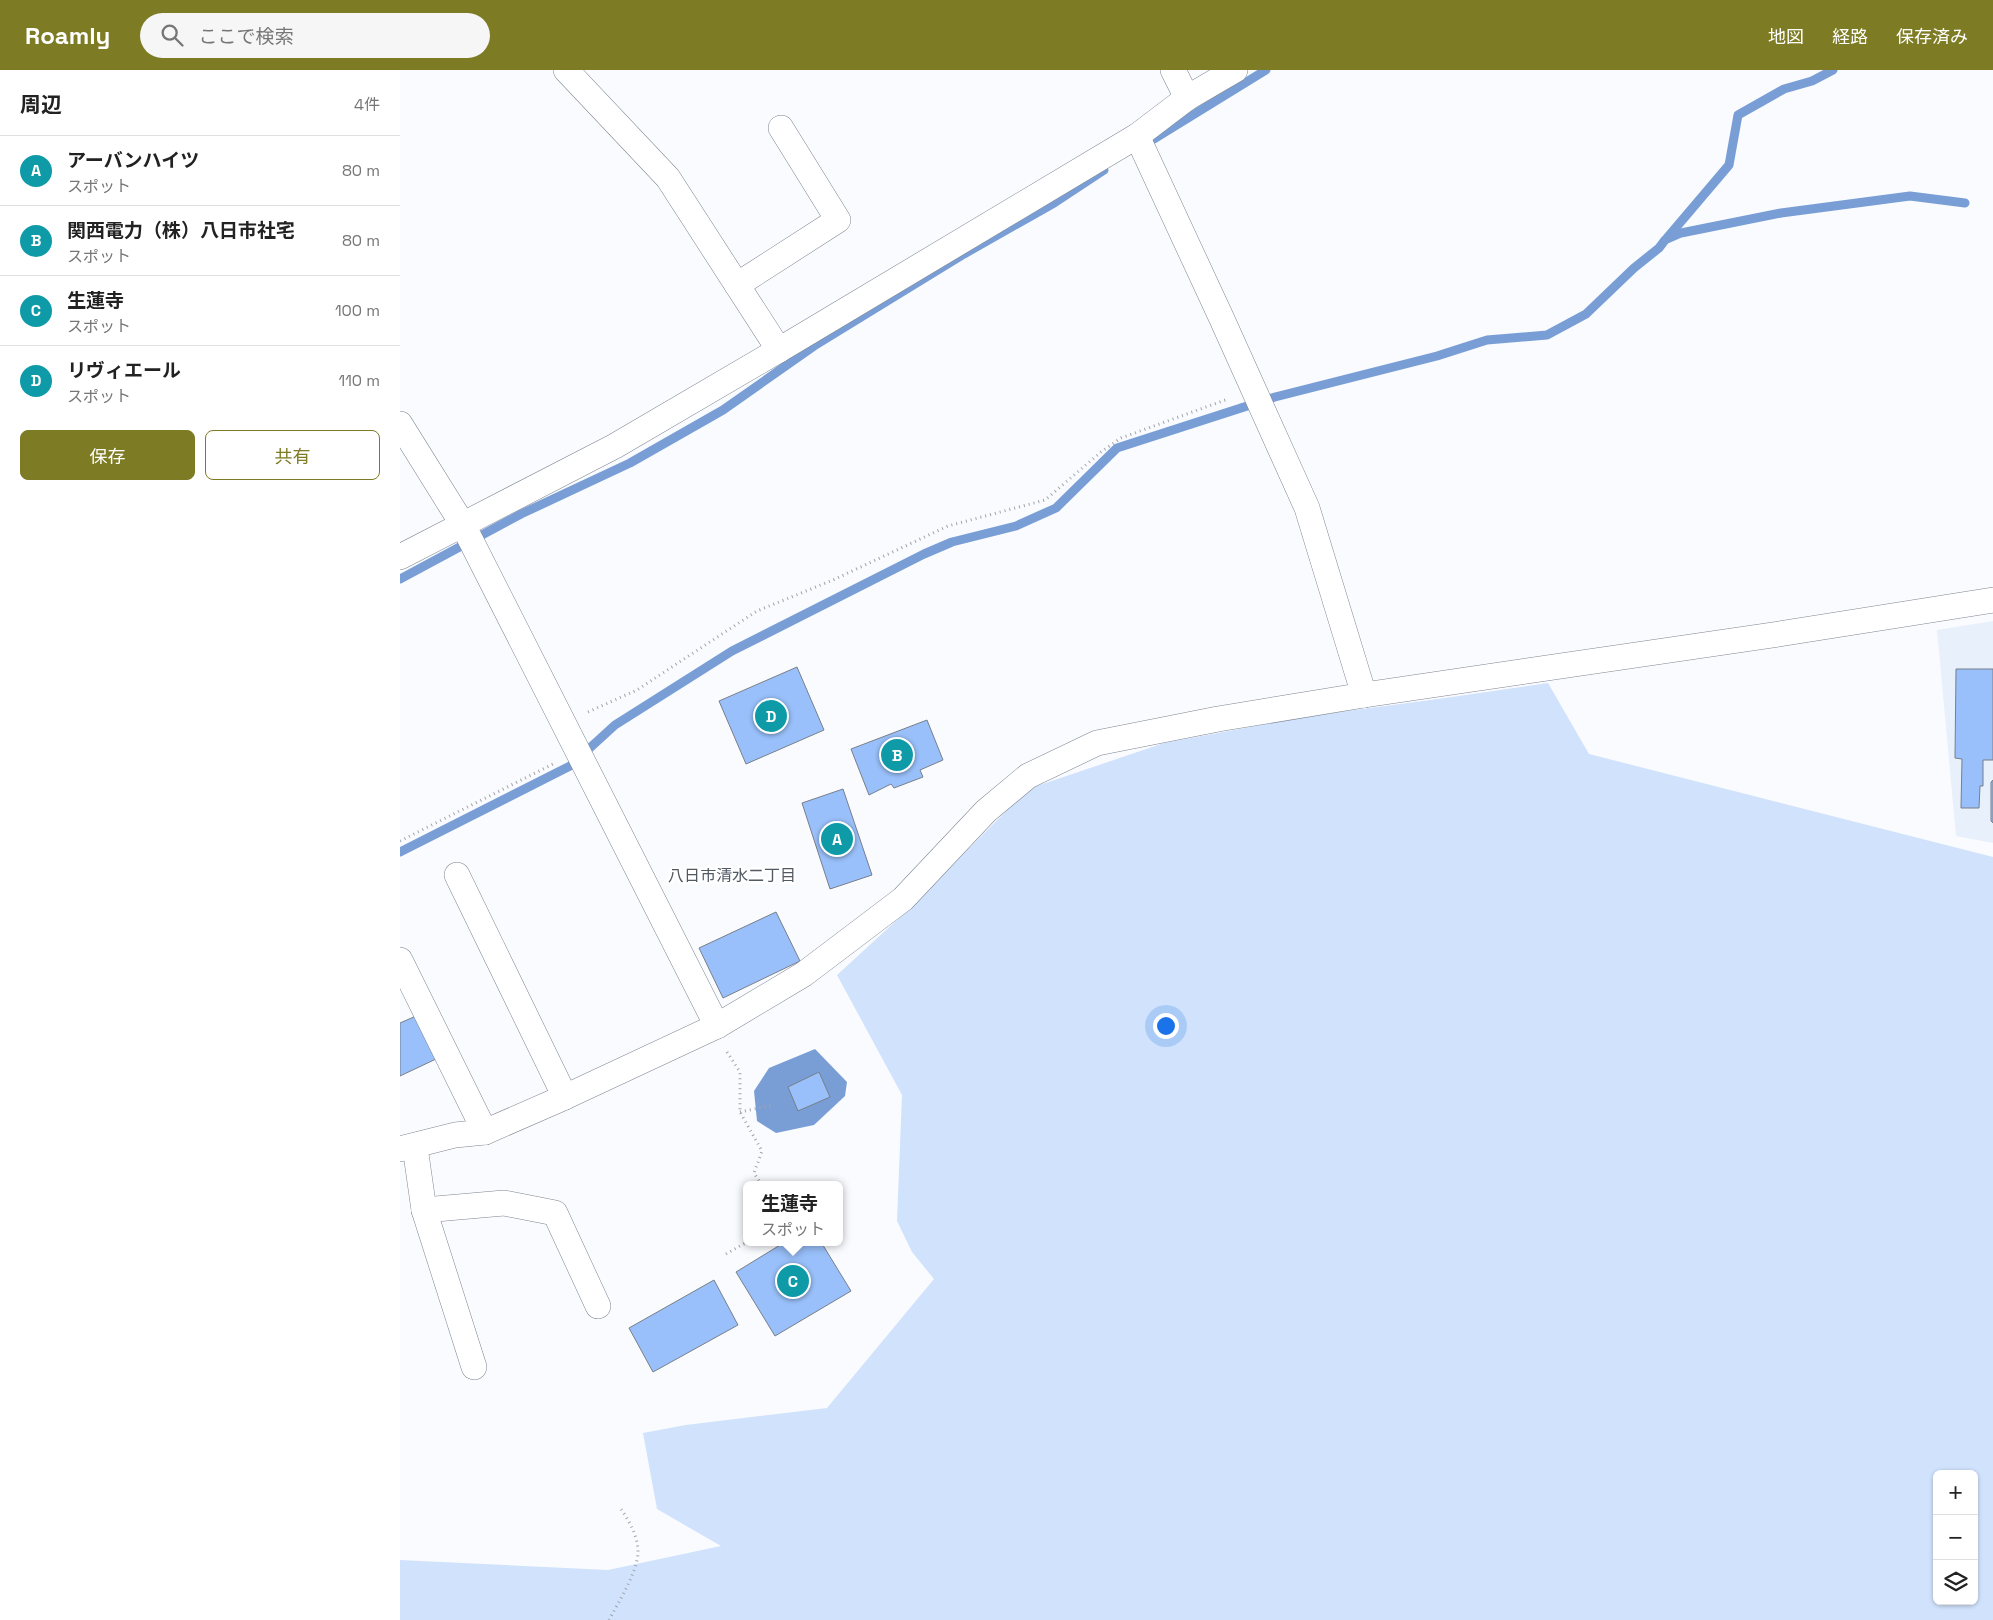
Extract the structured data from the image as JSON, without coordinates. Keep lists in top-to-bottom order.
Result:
{
  "districts": ["八日市清水二丁目"],
  "page": {
    "header": "Roamly",
    "search": "ここで検索",
    "nav": ["地図", "経路", "保存済み"],
    "heading": ["周辺", "4件"],
    "list": [
      {
        "mark": "A",
        "name": "アーバンハイツ",
        "note": "スポット",
        "value": "80 m"
      },
      {
        "mark": "B",
        "name": "関西電力（株）八日市社宅",
        "note": "スポット",
        "value": "80 m"
      },
      {
        "mark": "C",
        "name": "生蓮寺",
        "note": "スポット",
        "value": "100 m"
      },
      {
        "mark": "D",
        "name": "リヴィエール",
        "note": "スポット",
        "value": "110 m"
      }
    ],
    "buttons": ["保存", "共有"],
    "pins": [
      "D",
      "B",
      "A",
      "C"
    ],
    "popup": ["生蓮寺", "スポット"],
    "map_buttons": ["+", "−"]
  }
}
